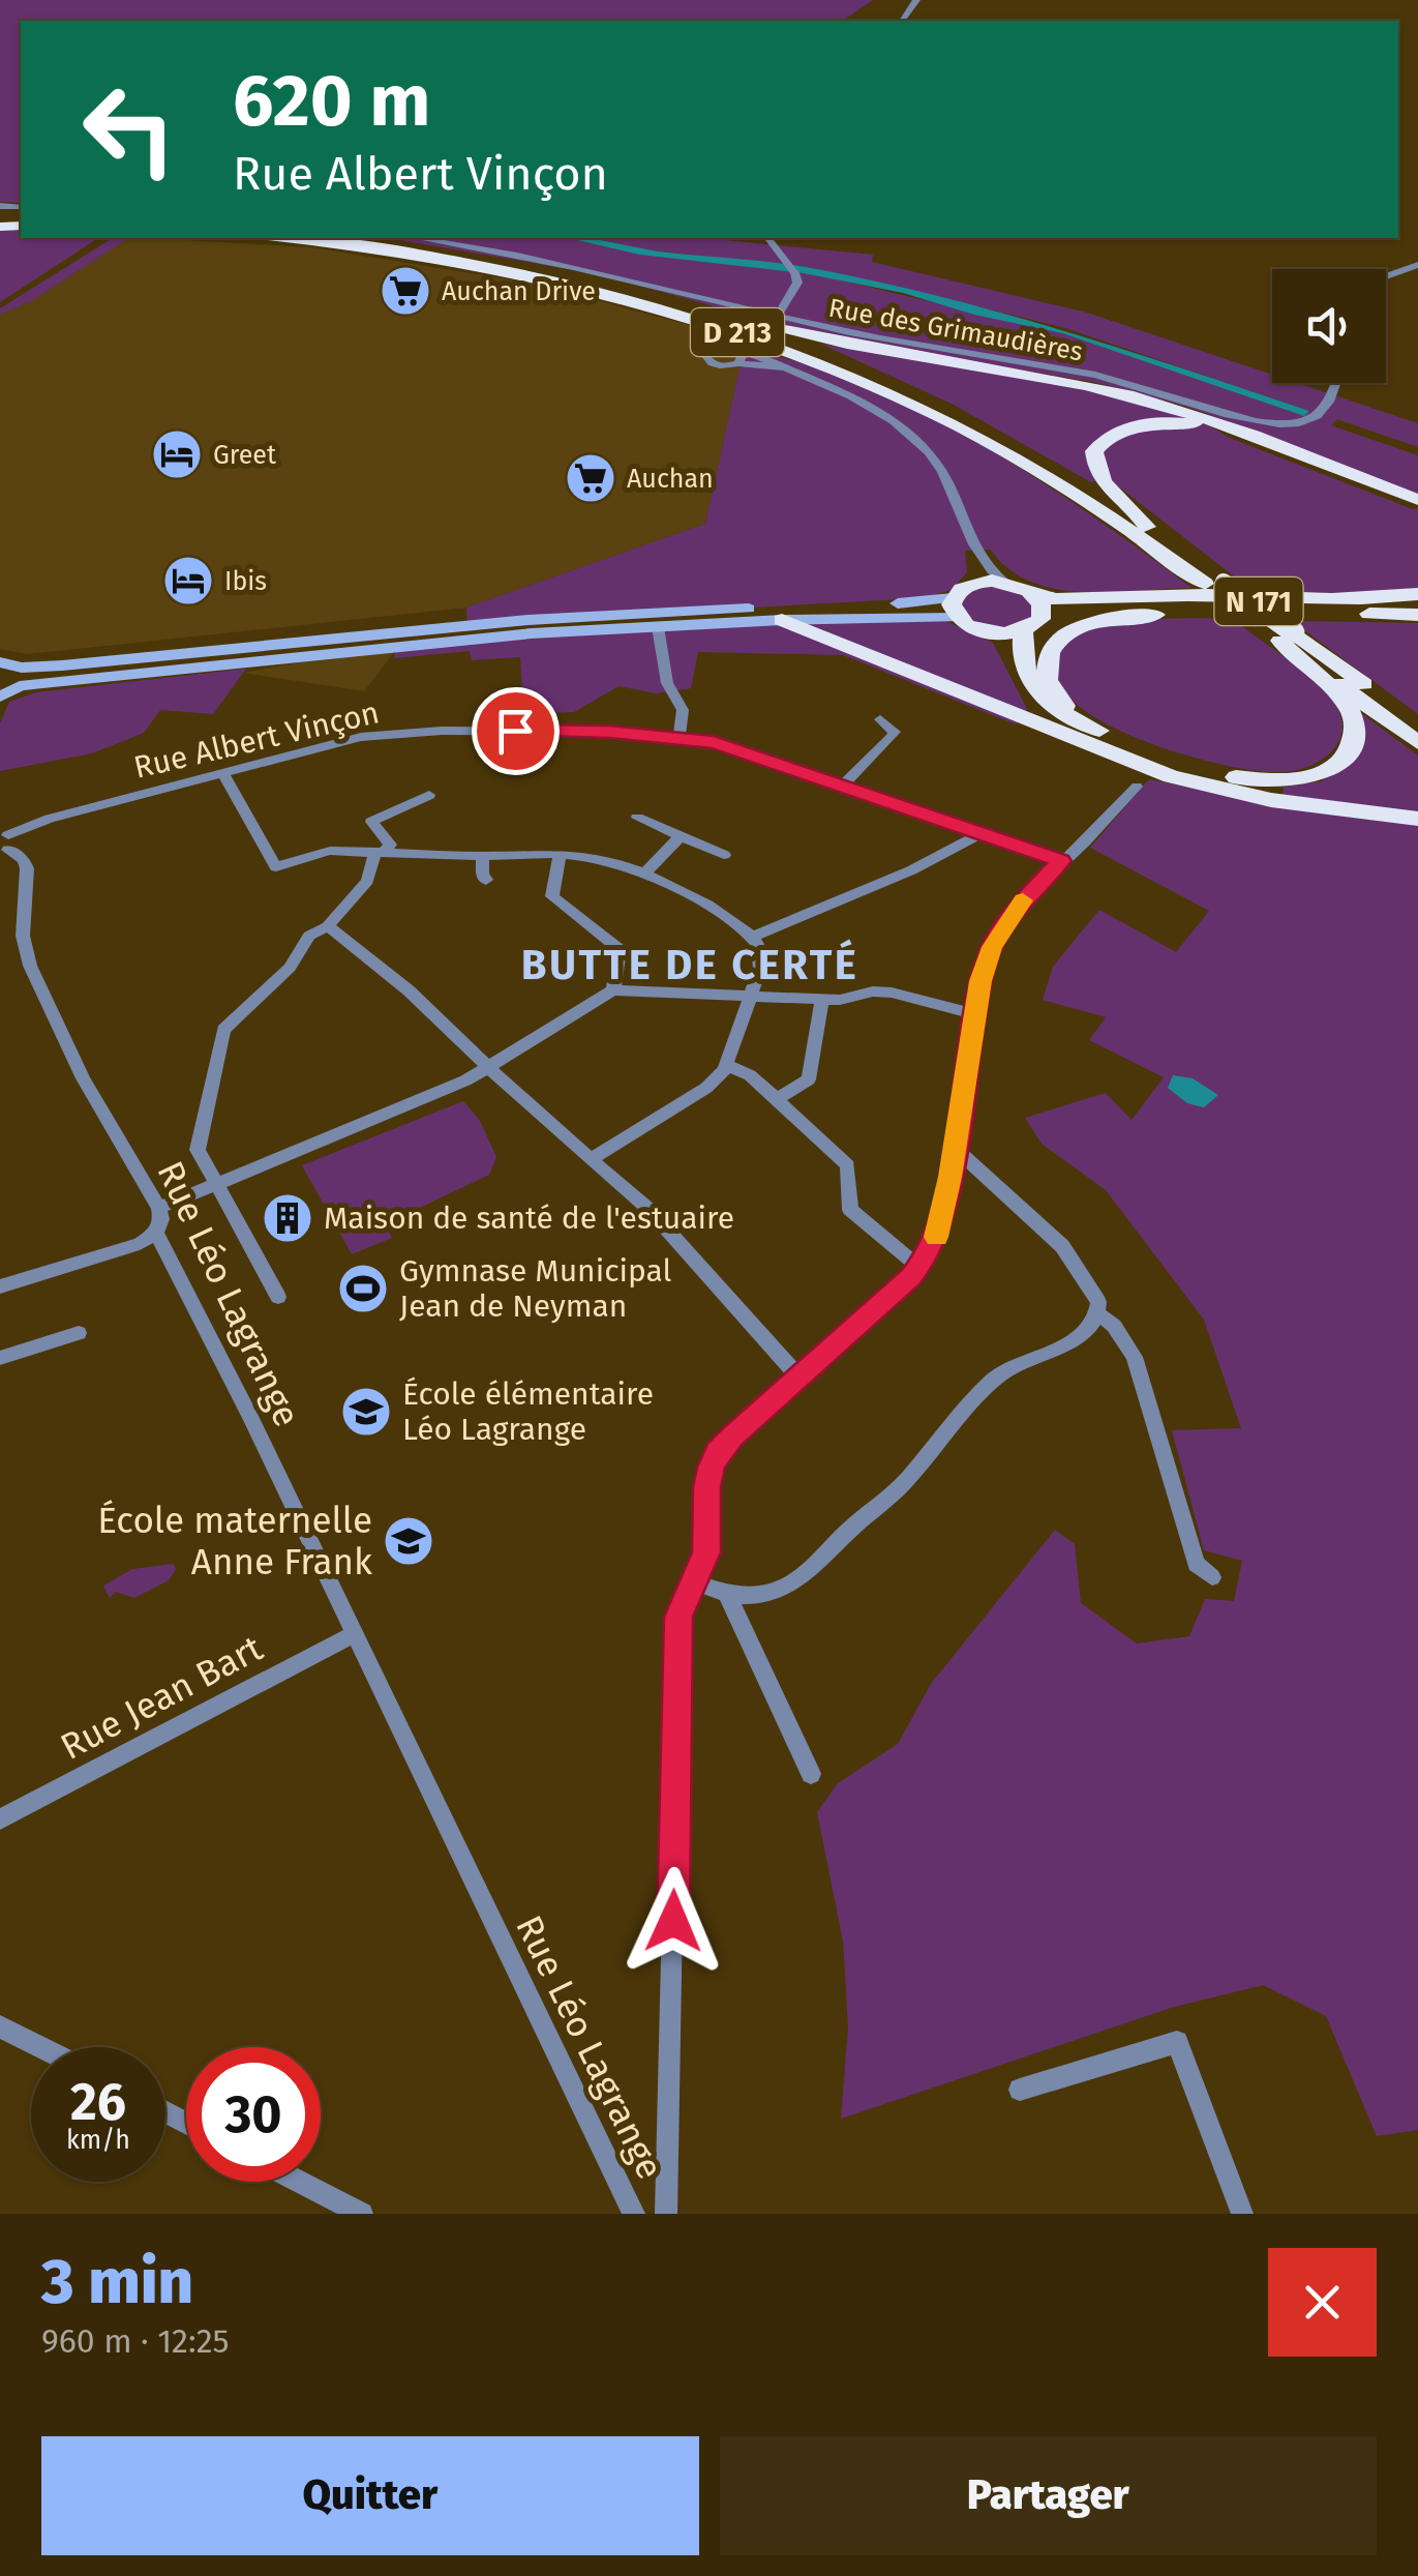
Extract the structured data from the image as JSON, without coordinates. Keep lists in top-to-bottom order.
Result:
{
  "streets": {
    "highway": ["D 213", "N 171"],
    "street": [
      "Rue des Grimaudières",
      "Rue Albert Vinçon",
      "Rue Léo Lagrange",
      "Rue Jean Bart"
    ]
  },
  "crossings": [
    ["Rue Albert Vinçon", "Rue Léo Lagrange"],
    ["Rue Léo Lagrange", "Rue Jean Bart"]
  ],
  "districts": ["BUTTE DE CERTÉ"],
  "places": {
    "supermarket": ["Auchan Drive", "Auchan"],
    "hotel": ["Greet", "Ibis"],
    "building": ["Maison de santé de l'estuaire"],
    "sports": ["Gymnase Municipal Jean de Neyman"],
    "school or university": ["École élémentaire Léo Lagrange", "École maternelle Anne Frank"]
  },
  "page": {
    "turn": ["620 m", "Rue Albert Vinçon"],
    "speed": "26 km/h",
    "limit": "30",
    "heading": ["3 min", "960 m · 12:25"],
    "buttons": ["Quitter", "Partager"]
  }
}
